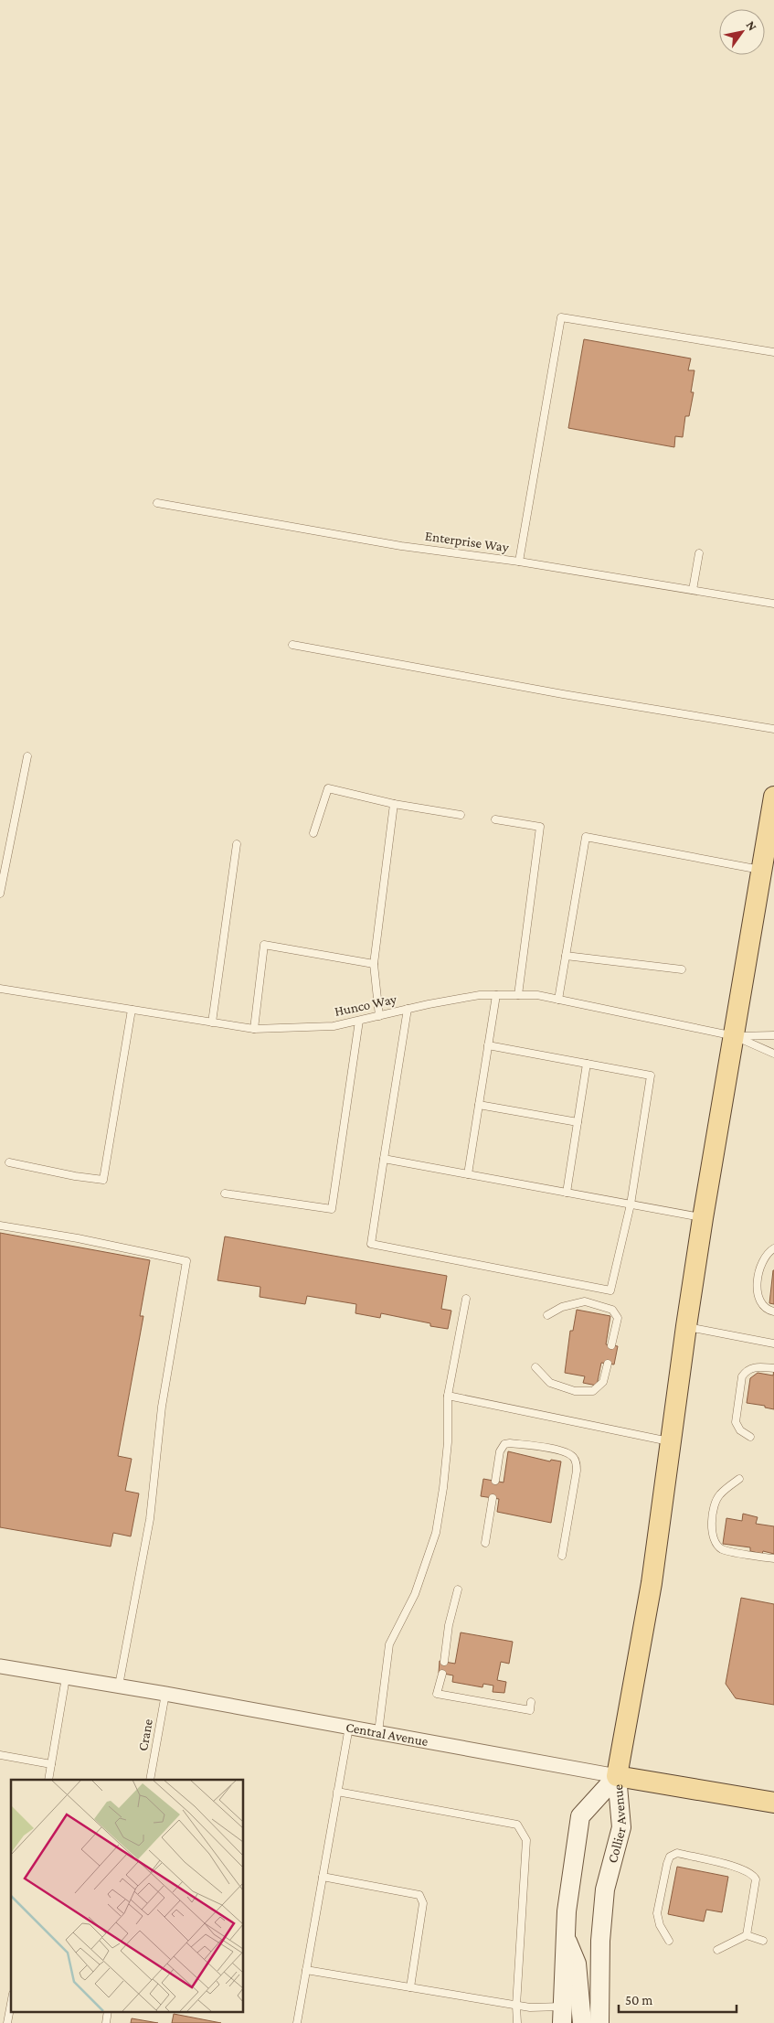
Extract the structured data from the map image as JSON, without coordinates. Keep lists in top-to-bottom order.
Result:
{
  "streets": {
    "main road": ["Central Avenue", "Collier Avenue"],
    "lane": ["Enterprise Way", "Hunco Way", "Crane"]
  },
  "crossings": [
    ["Central Avenue", "Crane"],
    ["Central Avenue", "Collier Avenue"]
  ],
  "scale_bar": "50 m",
  "north": "top right"
}
